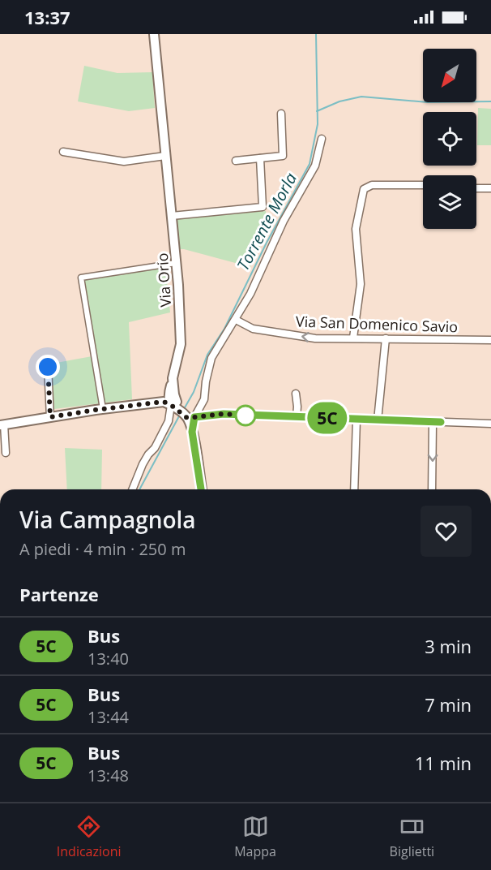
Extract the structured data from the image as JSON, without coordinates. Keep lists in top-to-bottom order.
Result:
{
  "streets": {
    "street": ["Via Orio", "Via San Domenico Savio"]
  },
  "one_way": ["Via San Domenico Savio"],
  "water": ["Torrente Morla"],
  "lines": ["bus line 5C"],
  "north": "bottom left",
  "page": {
    "status": "13:37",
    "on_map": "5C",
    "heading": [
      ["Via Campagnola", "A piedi · 4 min · 250 m"],
      "Partenze"
    ],
    "list": [
      {
        "mark": "5C",
        "name": "Bus",
        "note": "13:40",
        "value": "3 min"
      },
      {
        "mark": "5C",
        "name": "Bus",
        "note": "13:44",
        "value": "7 min"
      },
      {
        "mark": "5C",
        "name": "Bus",
        "note": "13:48",
        "value": "11 min"
      }
    ],
    "tabs": ["Indicazioni", "Mappa", "Biglietti"]
  }
}
